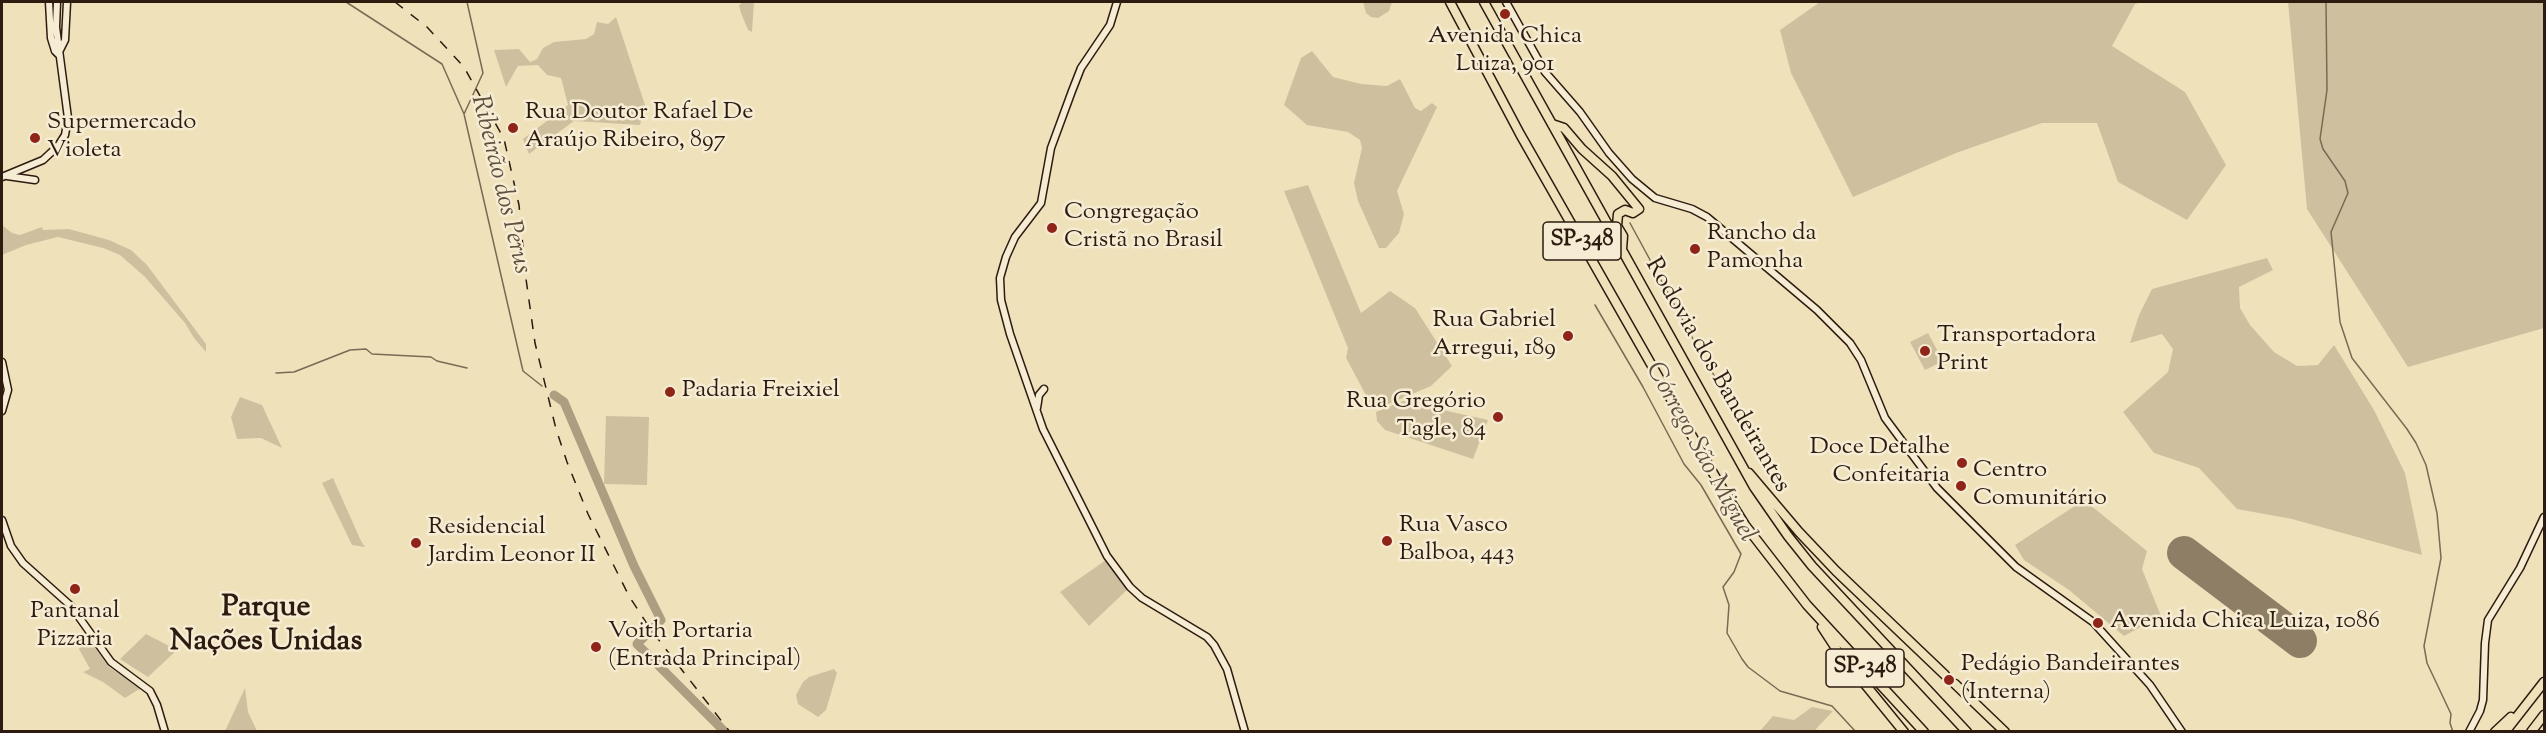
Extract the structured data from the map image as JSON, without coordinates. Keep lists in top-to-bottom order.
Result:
{
  "streets": {
    "highway": ["SP-348", "Rodovia dos Bandeirantes"]
  },
  "districts": ["Parque Nações Unidas"],
  "water": ["Ribeirão dos Perus", "Córrego São Miguel"],
  "places": [
    "Avenida Chica Luiza, 901",
    "Rua Doutor Rafael De Araújo Ribeiro, 897",
    "Supermercado Violeta",
    "Congregação Cristã no Brasil",
    "Rancho da Pamonha",
    "Rua Gabriel Arregui, 189",
    "Transportadora Print",
    "Padaria Freixiel",
    "Rua Gregório Tagle, 84",
    "Doce Detalhe Confeitaria",
    "Centro Comunitário",
    "Rua Vasco Balboa, 443",
    "Residencial Jardim Leonor II",
    "Pantanal Pizzaria",
    "Avenida Chica Luiza, 1086",
    "Voith Portaria (Entrada Principal)",
    "Pedágio Bandeirantes (Interna)"
  ]
}
